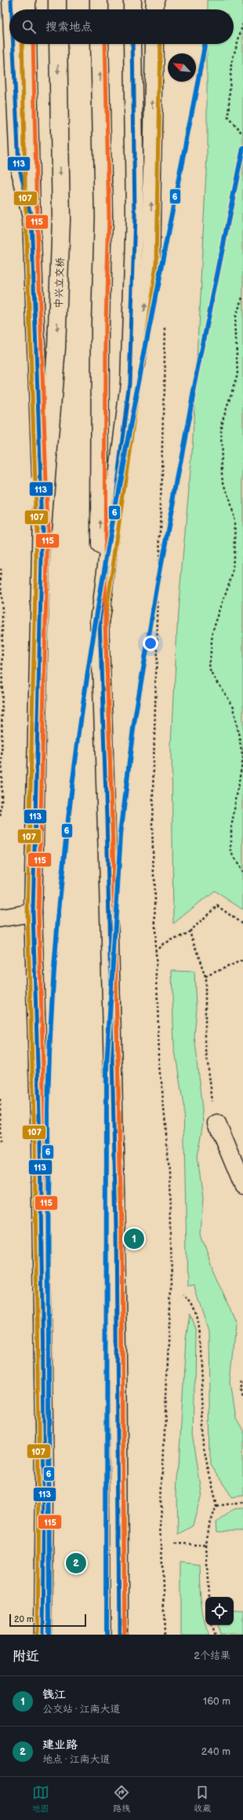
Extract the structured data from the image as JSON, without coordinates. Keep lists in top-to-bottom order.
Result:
{
  "streets": {
    "main road": ["中兴立交桥"]
  },
  "lines": [
    "transit line 113",
    "transit line 6",
    "transit line 107",
    "transit line 115"
  ],
  "scale_bar": "20 m",
  "north": "top left",
  "page": {
    "search": "搜索地点",
    "pins": ["1", "2"],
    "scale": "20 m",
    "heading": ["附近", "2个结果"],
    "list": [
      {
        "mark": "1",
        "name": "钱江",
        "note": "公交站 · 江南大道",
        "value": "160 m"
      },
      {
        "mark": "2",
        "name": "建业路",
        "note": "地点 · 江南大道",
        "value": "240 m"
      }
    ],
    "nav": ["地图", "路线", "收藏"]
  }
}
